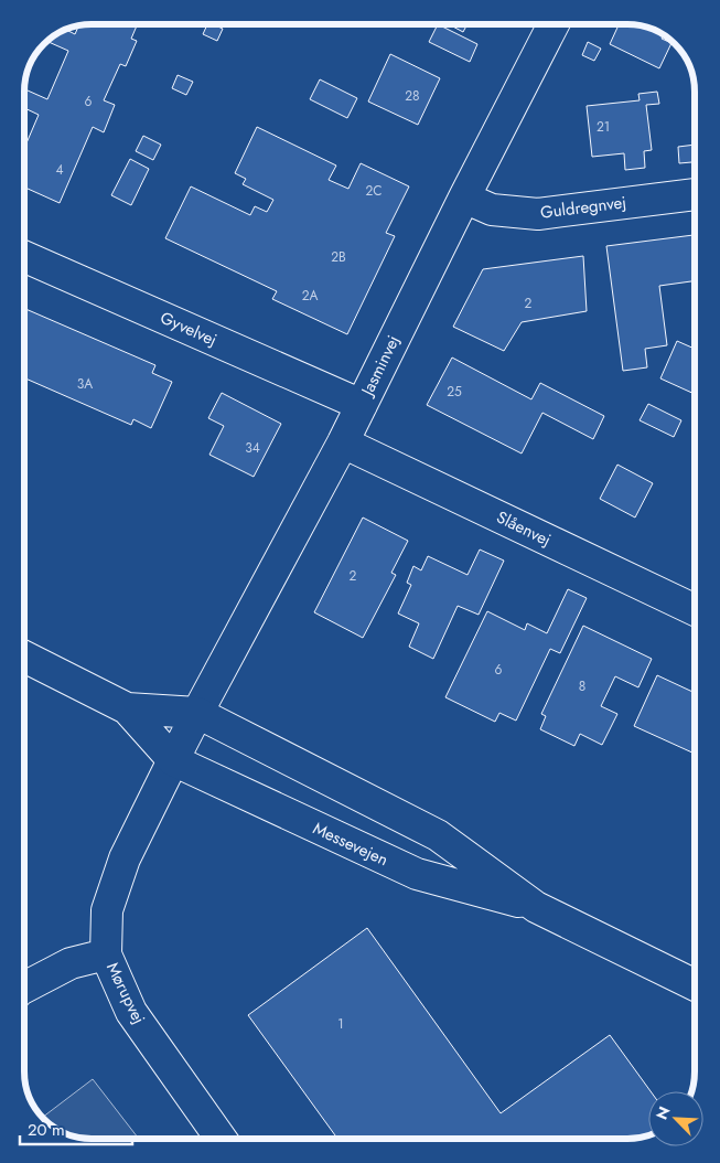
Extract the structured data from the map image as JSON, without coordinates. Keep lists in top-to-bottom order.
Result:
{
  "streets": {
    "street": [
      "Guldregnvej",
      "Gyvelvej",
      "Jasminvej",
      "Slåenvej",
      "Messevejen",
      "Mørupvej"
    ]
  },
  "crossings": [
    ["Guldregnvej", "Jasminvej"],
    ["Gyvelvej", "Jasminvej"],
    ["Jasminvej", "Slåenvej"],
    ["Jasminvej", "Messevejen"],
    ["Messevejen", "Mørupvej"]
  ],
  "house_numbers": [
    "28",
    "6",
    "21",
    "4",
    "2C",
    "2B",
    "2A",
    "2",
    "3A",
    "25",
    "34",
    "2",
    "6",
    "8",
    "1"
  ],
  "scale_bar": "20 m",
  "north": "top left"
}
